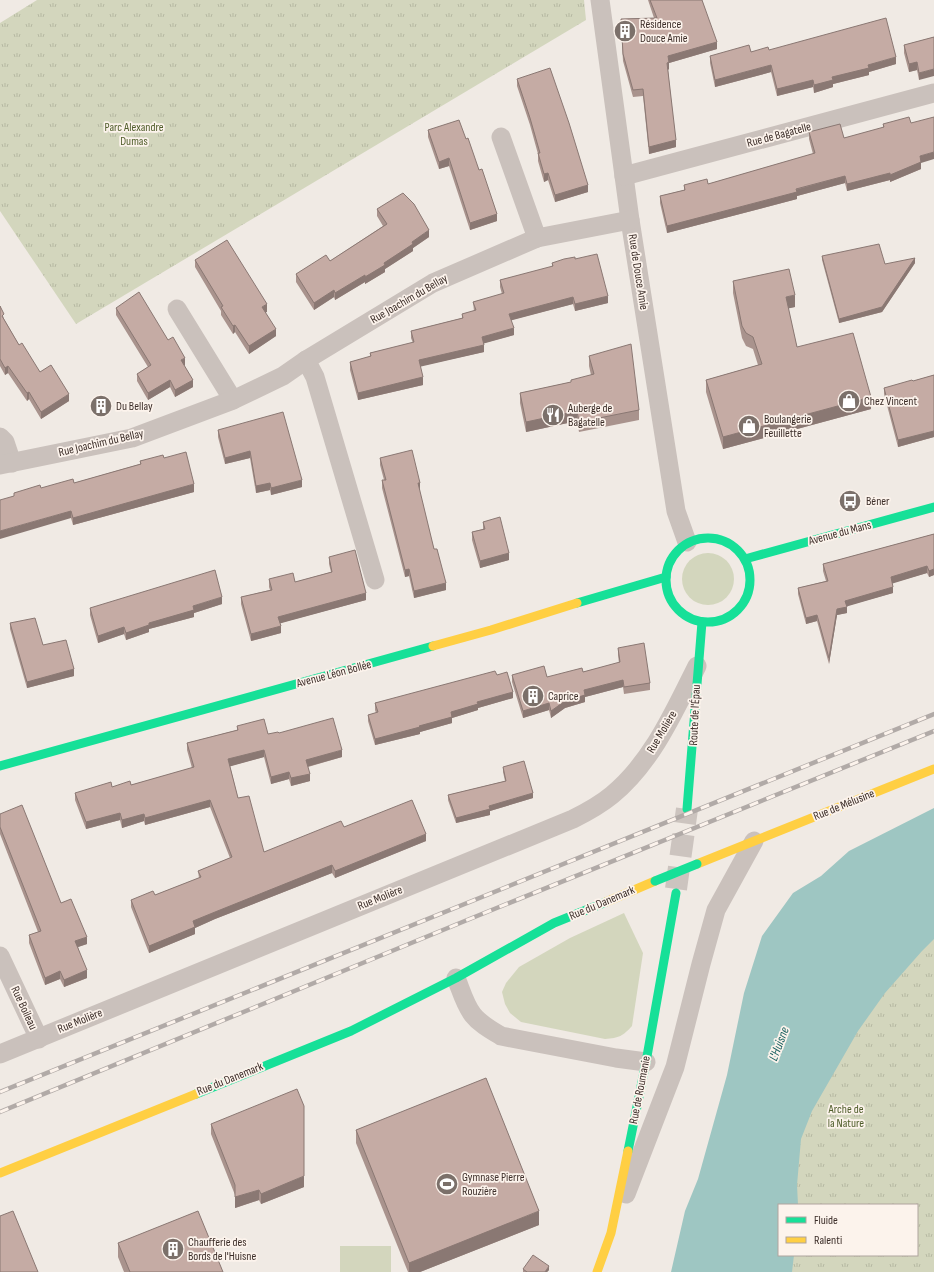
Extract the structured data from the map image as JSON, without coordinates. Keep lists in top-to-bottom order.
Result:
{
  "streets": {
    "street": [
      "Rue de Bagatelle",
      "Rue de Douce Amie",
      "Rue Joachim du Bellay",
      "Avenue du Mans",
      "Avenue Léon Bollée",
      "Route de l'Épau",
      "Rue Molière",
      "Rue de Mélusine",
      "Rue du Danemark",
      "Rue Boileau",
      "Rue de Roumanie"
    ]
  },
  "crossings": [
    ["Rue de Bagatelle", "Rue de Douce Amie"],
    ["Rue de Douce Amie", "Rue Joachim du Bellay"],
    ["Rue de Douce Amie", "Avenue du Mans"],
    ["Rue de Douce Amie", "Avenue Léon Bollée"],
    ["Rue de Douce Amie", "Route de l'Épau"],
    ["Avenue du Mans", "Avenue Léon Bollée"],
    ["Avenue du Mans", "Route de l'Épau"],
    ["Avenue Léon Bollée", "Route de l'Épau"],
    ["Route de l'Épau", "Rue Molière"],
    ["Rue Molière", "Rue Boileau"],
    ["Rue de Mélusine", "Rue du Danemark"]
  ],
  "water": ["L'Huisne"],
  "parks": ["Parc Alexandre Dumas", "Arche de la Nature"],
  "places": {
    "building": [
      "Résidence Douce Amie",
      "Du Bellay",
      "Caprice",
      "Chaufferie des Bords de l'Huisne"
    ],
    "shop": ["Chez Vincent", "Boulangerie Feuillette"],
    "restaurant": ["Auberge de Bagatelle"],
    "bus stop": ["Béner"],
    "sports": ["Gymnase Pierre Rouzière"]
  },
  "legend": ["Fluide", "Ralenti"]
}
